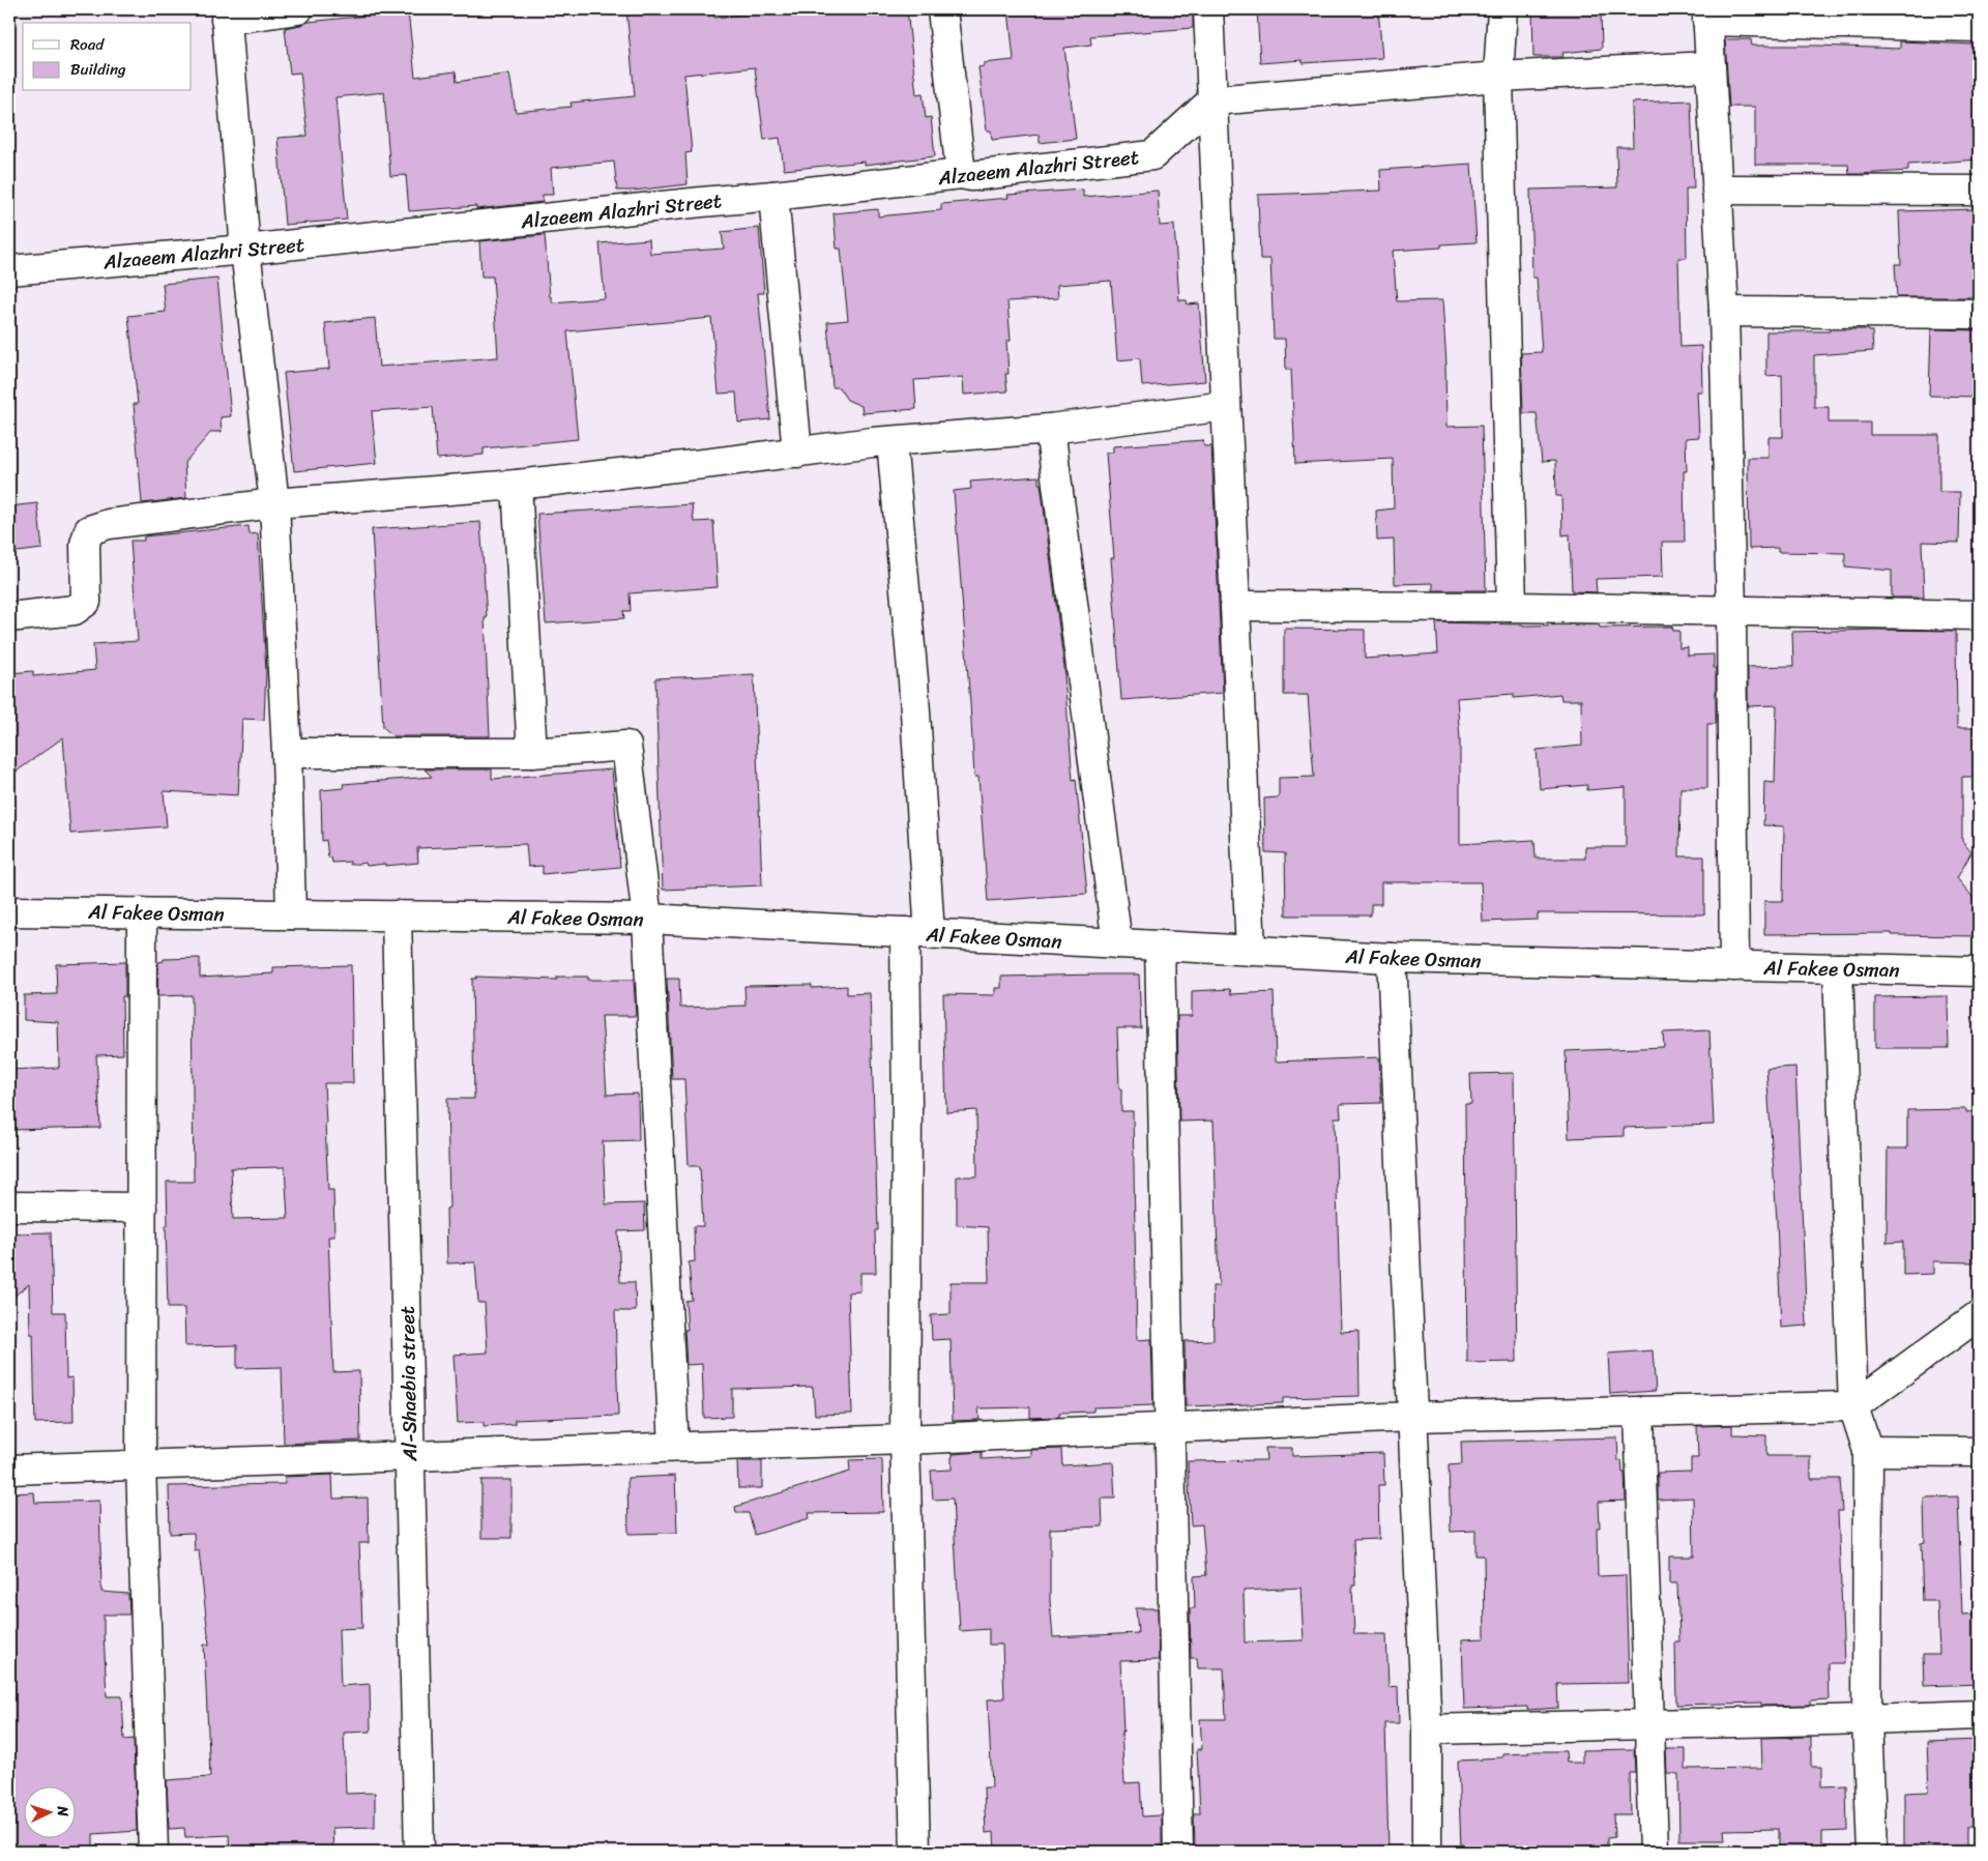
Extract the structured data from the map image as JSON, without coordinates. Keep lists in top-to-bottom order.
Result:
{
  "streets": {
    "street": ["Alzaeem Alazhri Street", "Al Fakee Osman", "Al-Shaebia street"]
  },
  "crossings": [
    ["Al Fakee Osman", "Al-Shaebia street"]
  ],
  "legend": ["Road", "Building"],
  "north": "right"
}
